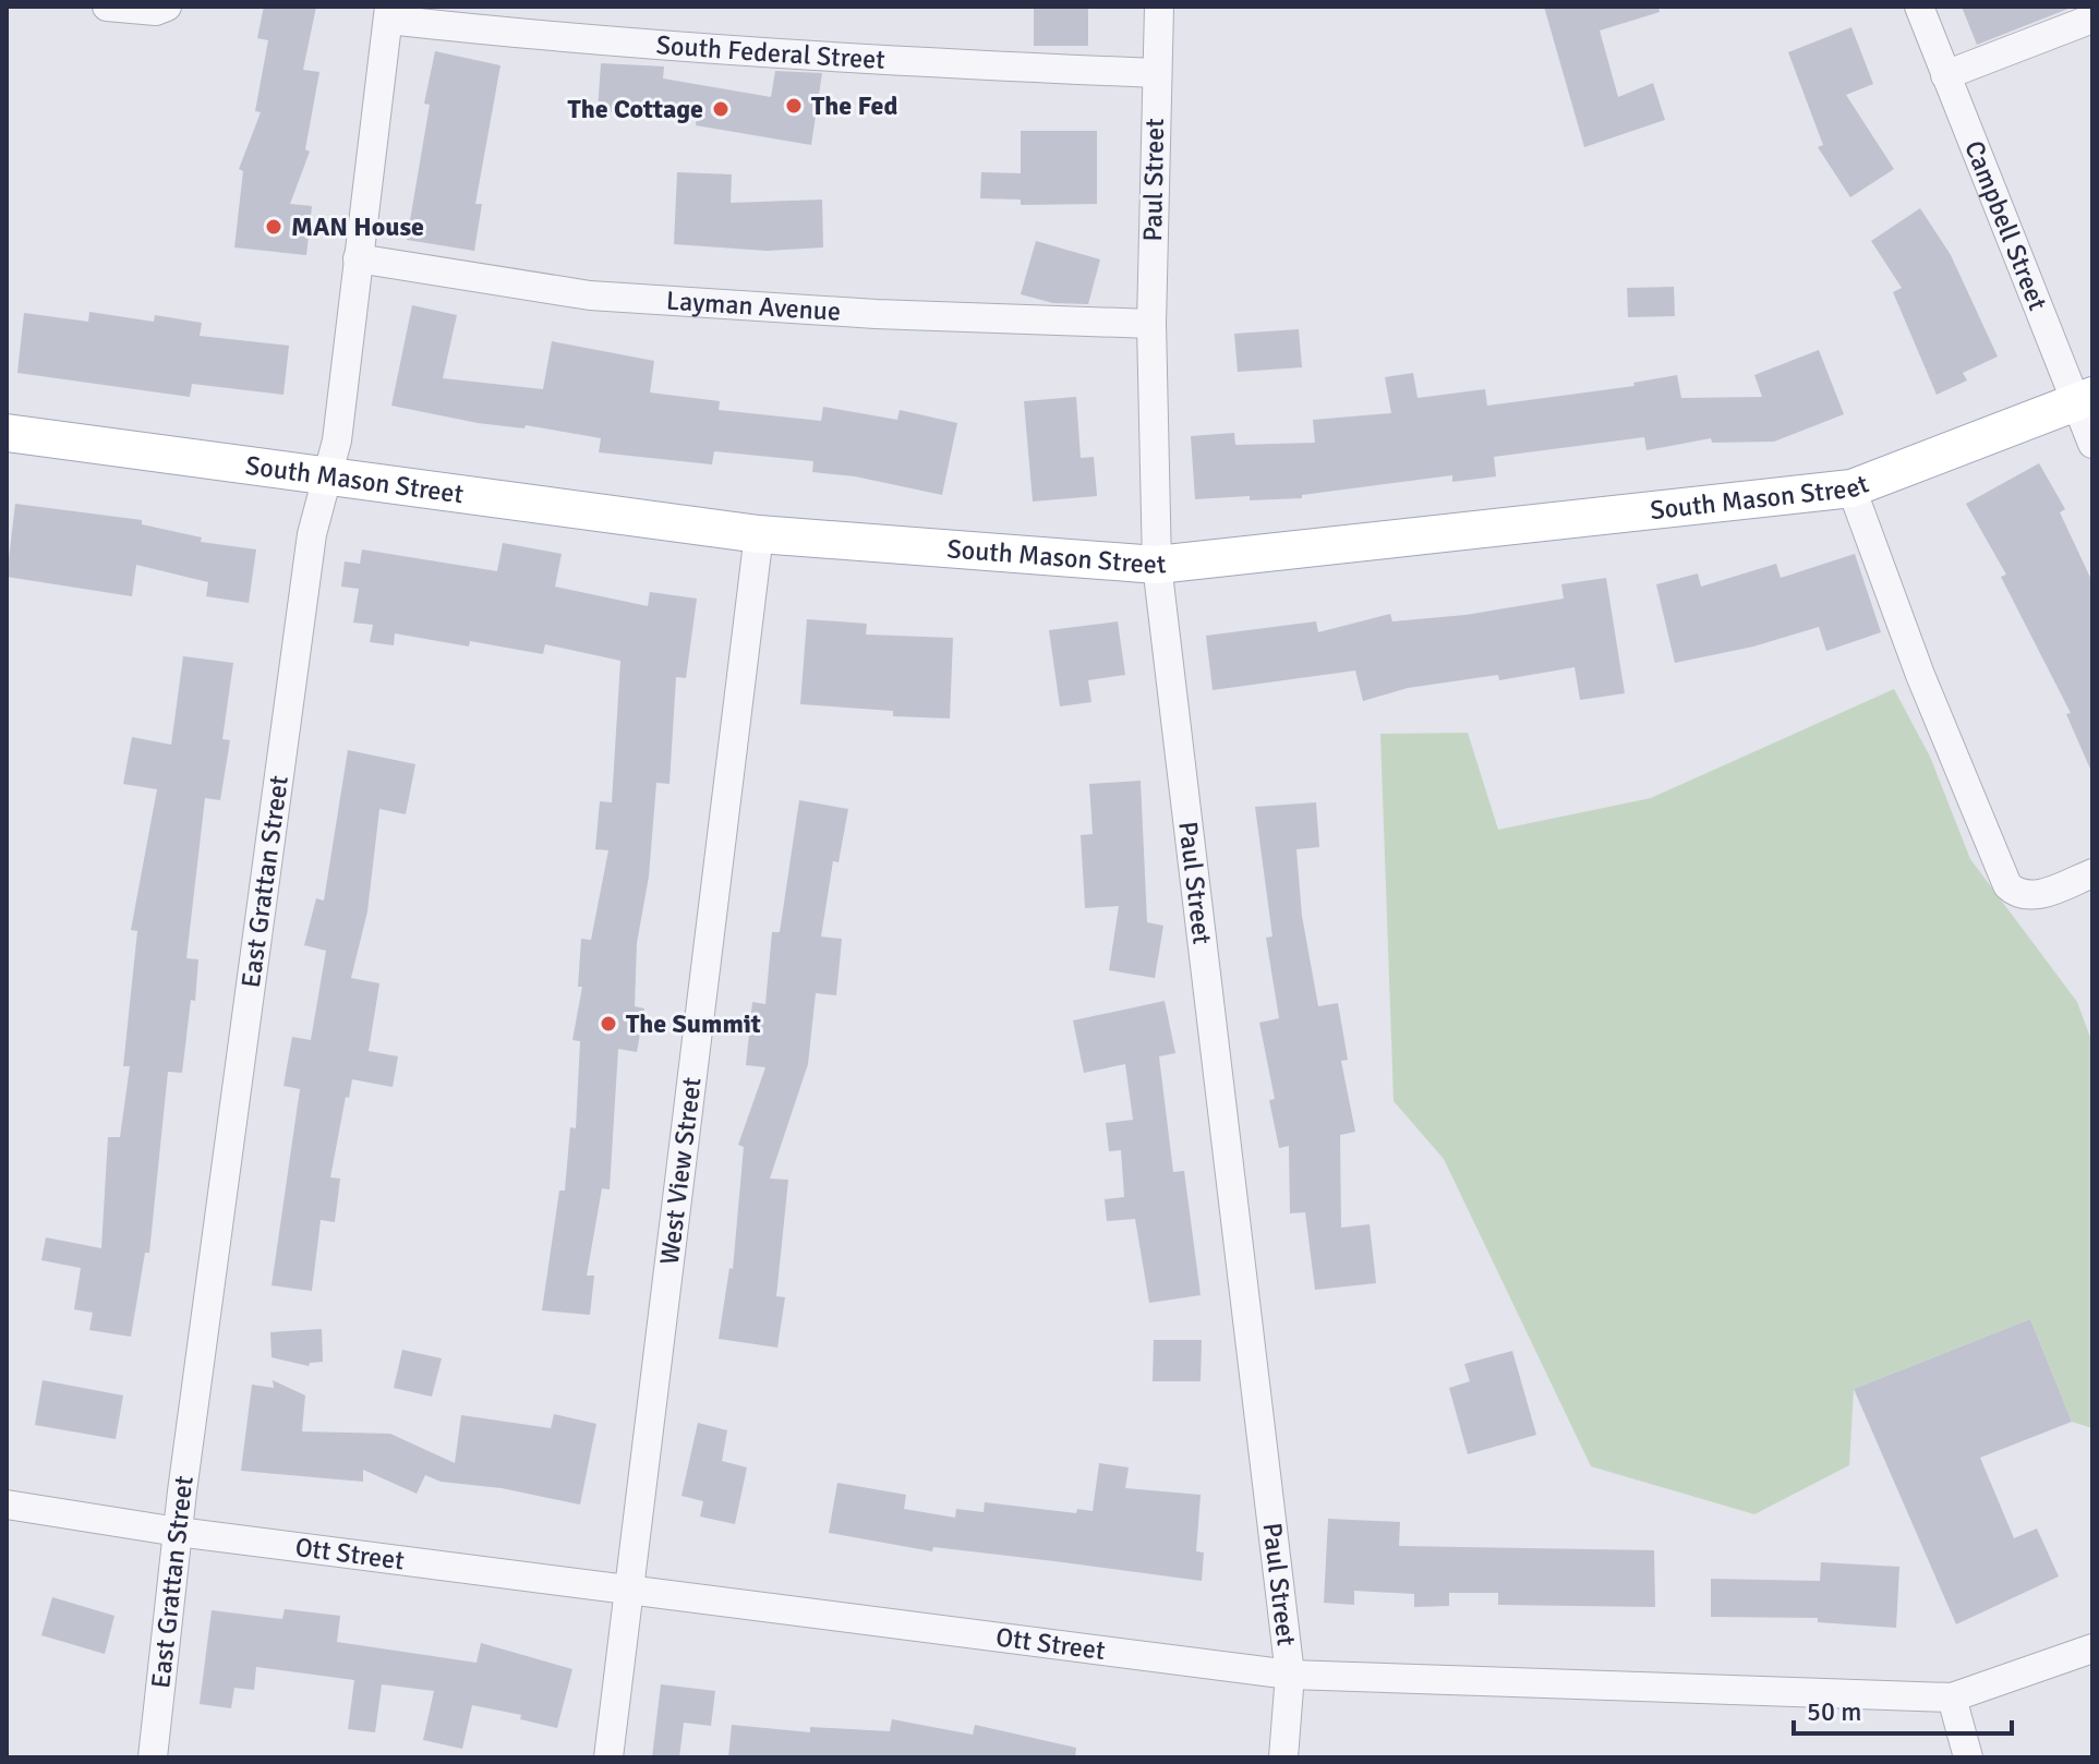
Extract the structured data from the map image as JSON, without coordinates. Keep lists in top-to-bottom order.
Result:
{
  "streets": {
    "main road": ["South Mason Street"],
    "street": [
      "South Federal Street",
      "Paul Street",
      "Campbell Street",
      "Layman Avenue",
      "East Grattan Street",
      "West View Street",
      "Ott Street"
    ]
  },
  "crossings": [
    ["South Federal Street", "Paul Street"],
    ["South Federal Street", "East Grattan Street"],
    ["Paul Street", "Layman Avenue"],
    ["Paul Street", "South Mason Street"],
    ["Paul Street", "Ott Street"],
    ["Campbell Street", "South Mason Street"],
    ["Layman Avenue", "East Grattan Street"],
    ["South Mason Street", "East Grattan Street"],
    ["South Mason Street", "West View Street"],
    ["East Grattan Street", "Ott Street"],
    ["West View Street", "Ott Street"]
  ],
  "places": [
    "The Fed",
    "The Cottage",
    "MAN House",
    "The Summit"
  ],
  "scale_bar": "50 m"
}
